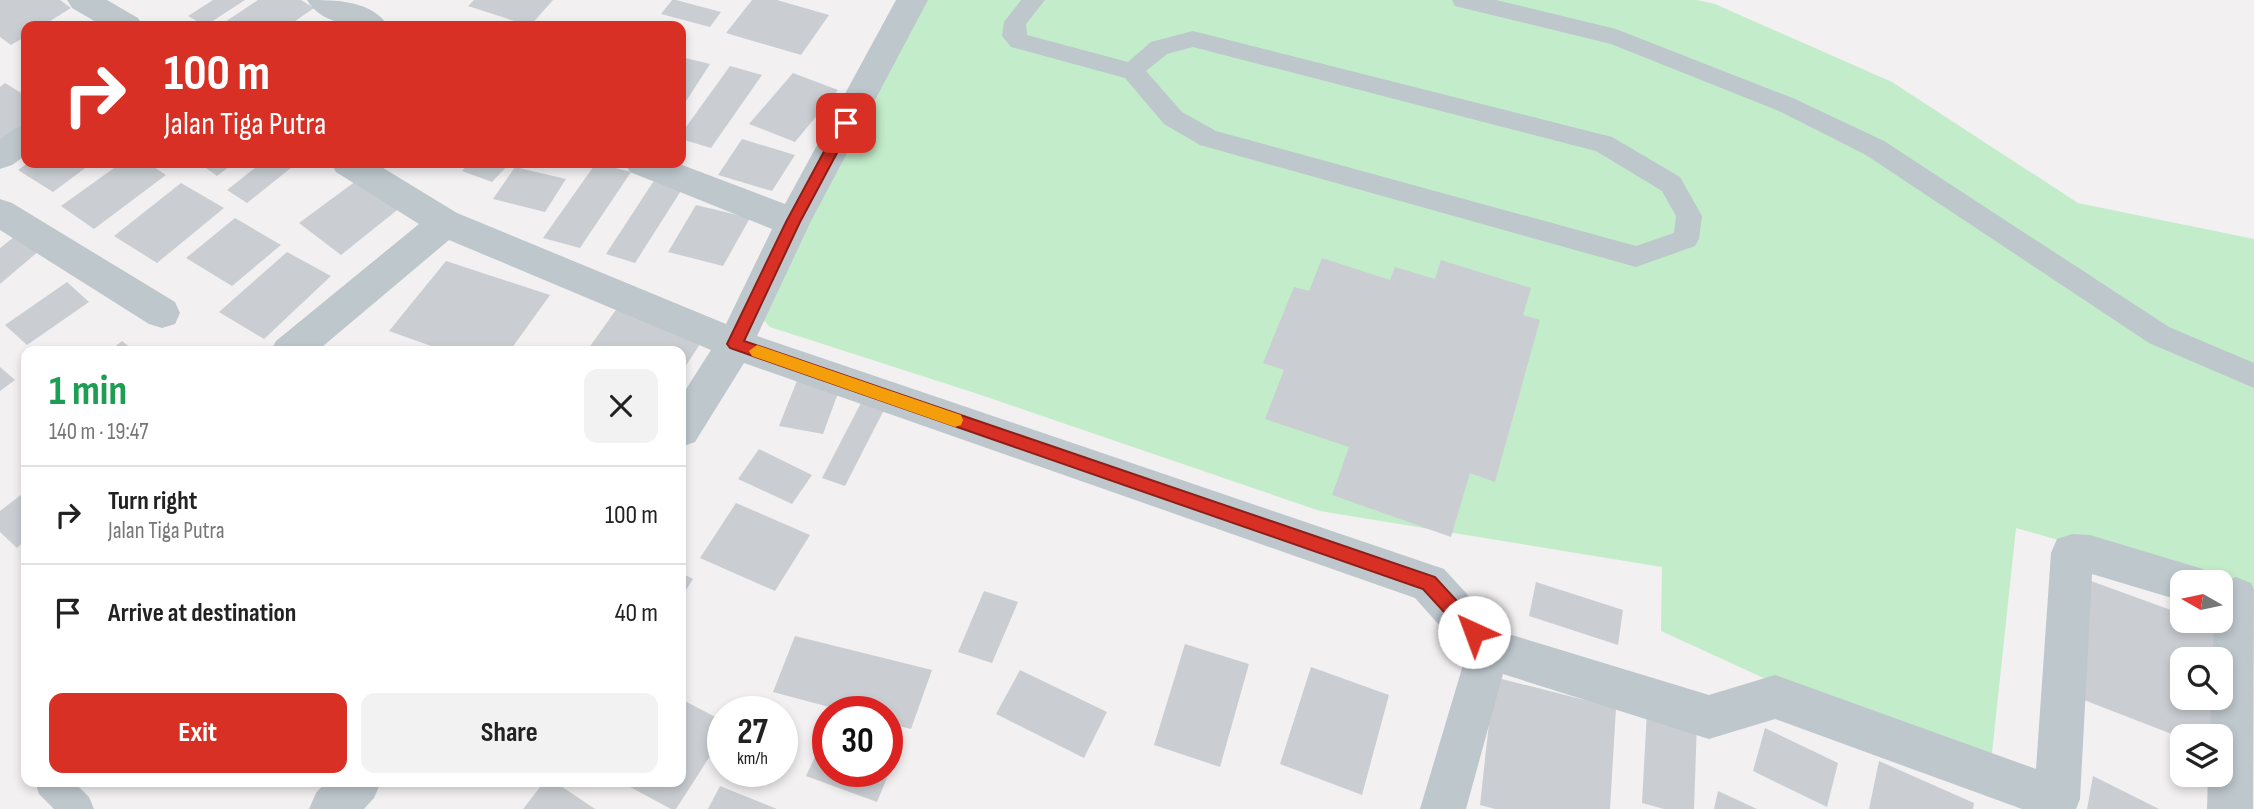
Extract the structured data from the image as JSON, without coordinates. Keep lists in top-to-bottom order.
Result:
{
  "north": "left",
  "page": {
    "turn": ["100 m", "Jalan Tiga Putra"],
    "heading": ["1 min", "140 m · 19:47"],
    "list": [
      {
        "name": "Turn right",
        "note": "Jalan Tiga Putra",
        "value": "100 m"
      },
      {
        "name": "Arrive at destination",
        "value": "40 m"
      }
    ],
    "buttons": ["Exit", "Share"],
    "speed": "27 km/h",
    "limit": "30"
  }
}
